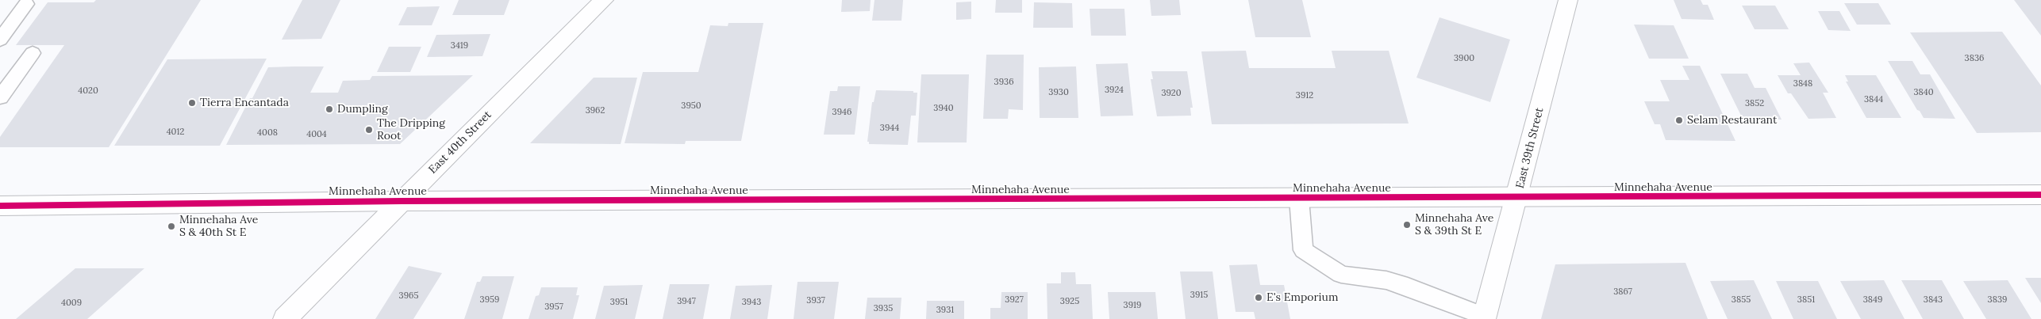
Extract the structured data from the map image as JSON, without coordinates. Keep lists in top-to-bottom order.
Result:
{
  "streets": {
    "main road": ["East 40th Street", "East 39th Street", "Minnehaha Avenue"]
  },
  "crossings": [
    ["East 40th Street", "Minnehaha Avenue"],
    ["East 39th Street", "Minnehaha Avenue"]
  ],
  "places": [
    "Tierra Encantada",
    "Dumpling",
    "Selam Restaurant",
    "The Dripping Root",
    "Minnehaha Ave S & 39th St E",
    "Minnehaha Ave S & 40th St E",
    "E's Emporium"
  ],
  "house_numbers": [
    "3419",
    "3900",
    "3836",
    "3936",
    "3848",
    "3924",
    "4020",
    "3930",
    "3840",
    "3920",
    "3912",
    "3844",
    "3852",
    "3950",
    "3940",
    "3962",
    "3946",
    "3944",
    "4012",
    "4008",
    "4004",
    "3867",
    "3915",
    "3965",
    "3959",
    "3927",
    "3855",
    "3851",
    "3849",
    "3843",
    "3839",
    "3937",
    "3947",
    "3925",
    "3951",
    "3943",
    "4009",
    "3919",
    "3957",
    "3935",
    "3931"
  ]
}
